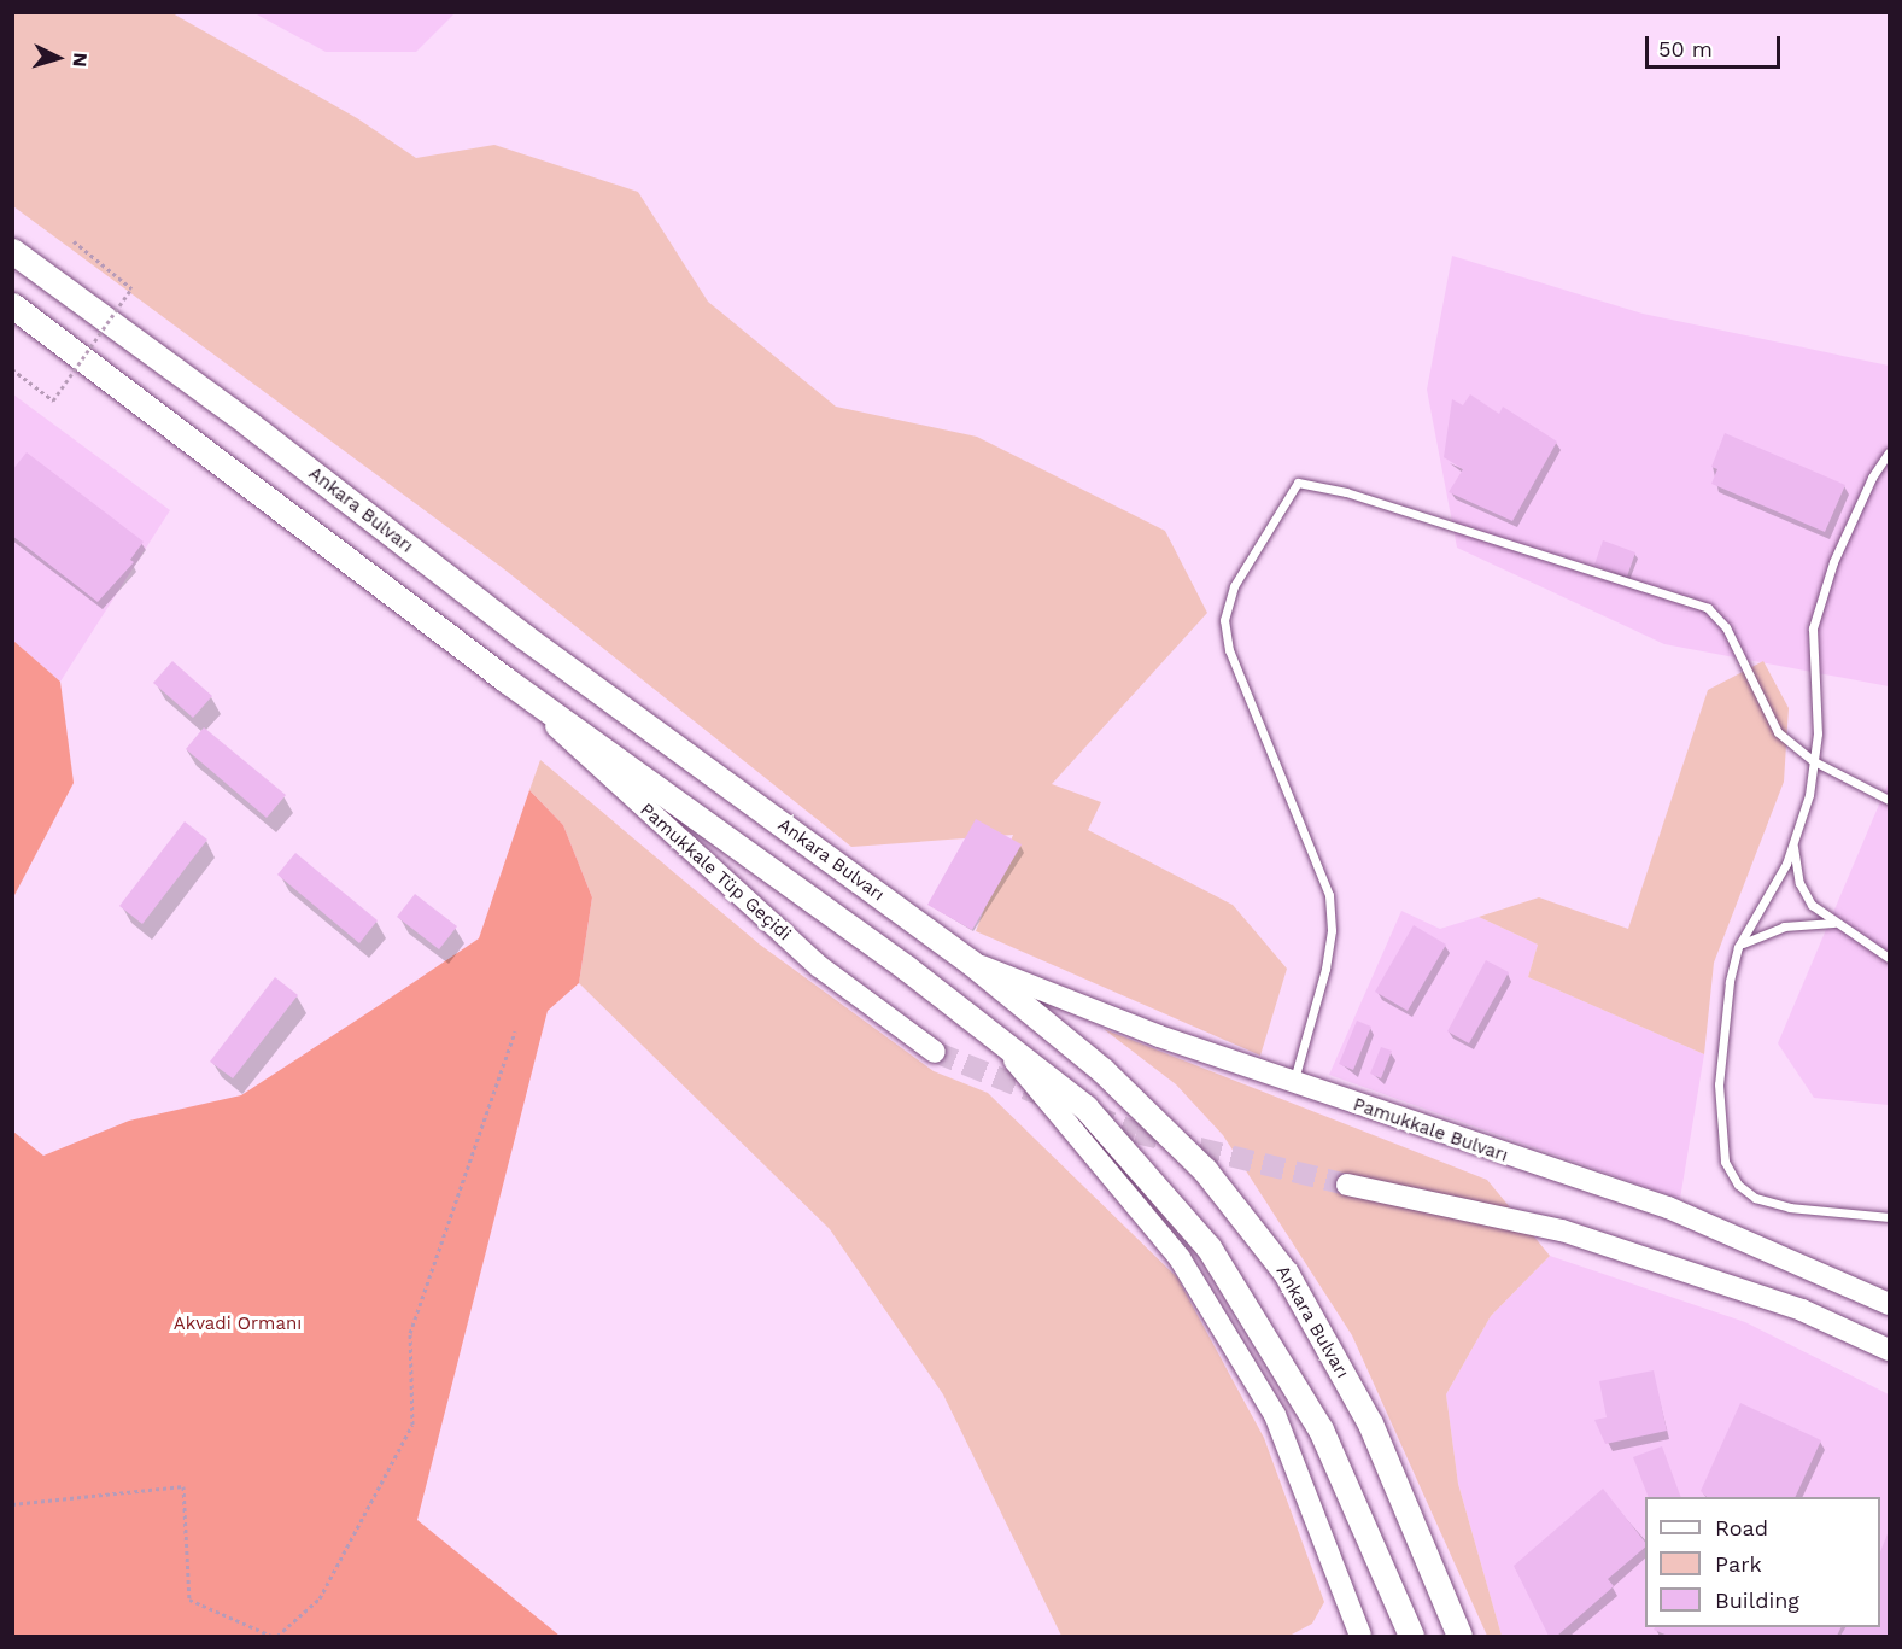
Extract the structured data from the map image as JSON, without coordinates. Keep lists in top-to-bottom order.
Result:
{
  "streets": {
    "main road": ["Ankara Bulvarı", "Pamukkale Tüp Geçidi", "Pamukkale Bulvarı"]
  },
  "crossings": [
    ["Ankara Bulvarı", "Pamukkale Bulvarı"]
  ],
  "parks": ["Akvadi Ormanı"],
  "legend": ["Road", "Park", "Building"],
  "scale_bar": "50 m",
  "north": "right"
}
